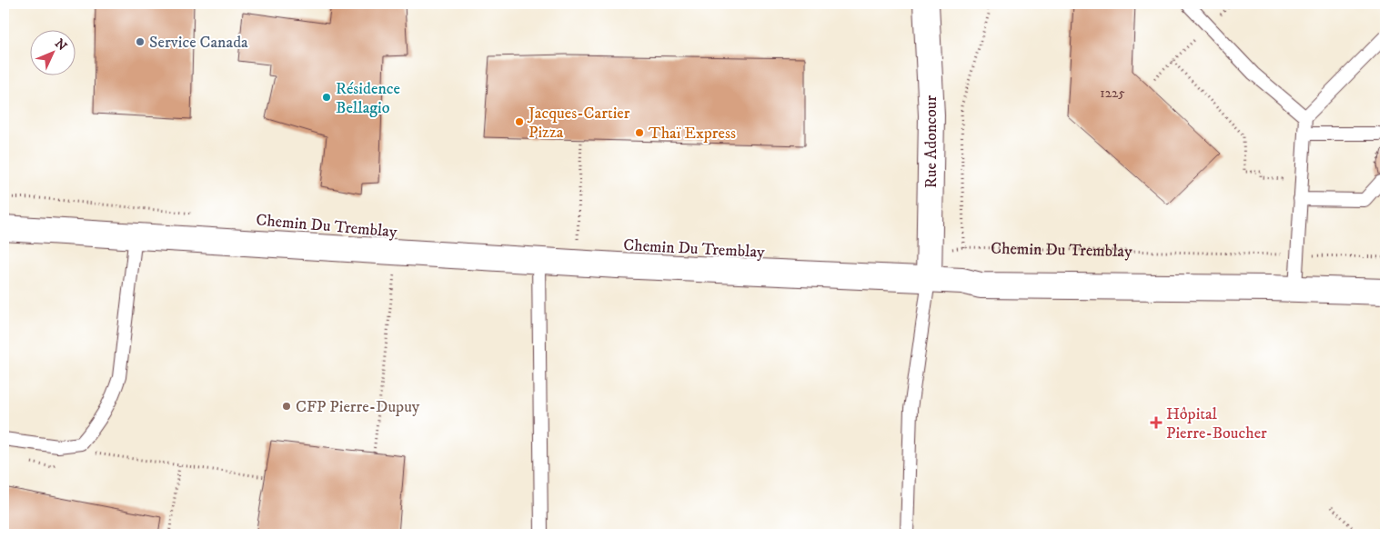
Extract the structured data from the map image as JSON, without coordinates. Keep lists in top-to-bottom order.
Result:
{
  "streets": {
    "street": ["Rue Adoncour", "Chemin Du Tremblay"]
  },
  "crossings": [
    ["Rue Adoncour", "Chemin Du Tremblay"]
  ],
  "places": {
    "other": [
      "Service Canada",
      "Résidence Bellagio",
      "Jacques-Cartier Pizza",
      "Thaï Express",
      "CFP Pierre-Dupuy"
    ],
    "health": ["Hôpital Pierre-Boucher"]
  },
  "house_numbers": ["1225"],
  "north": "top right"
}
